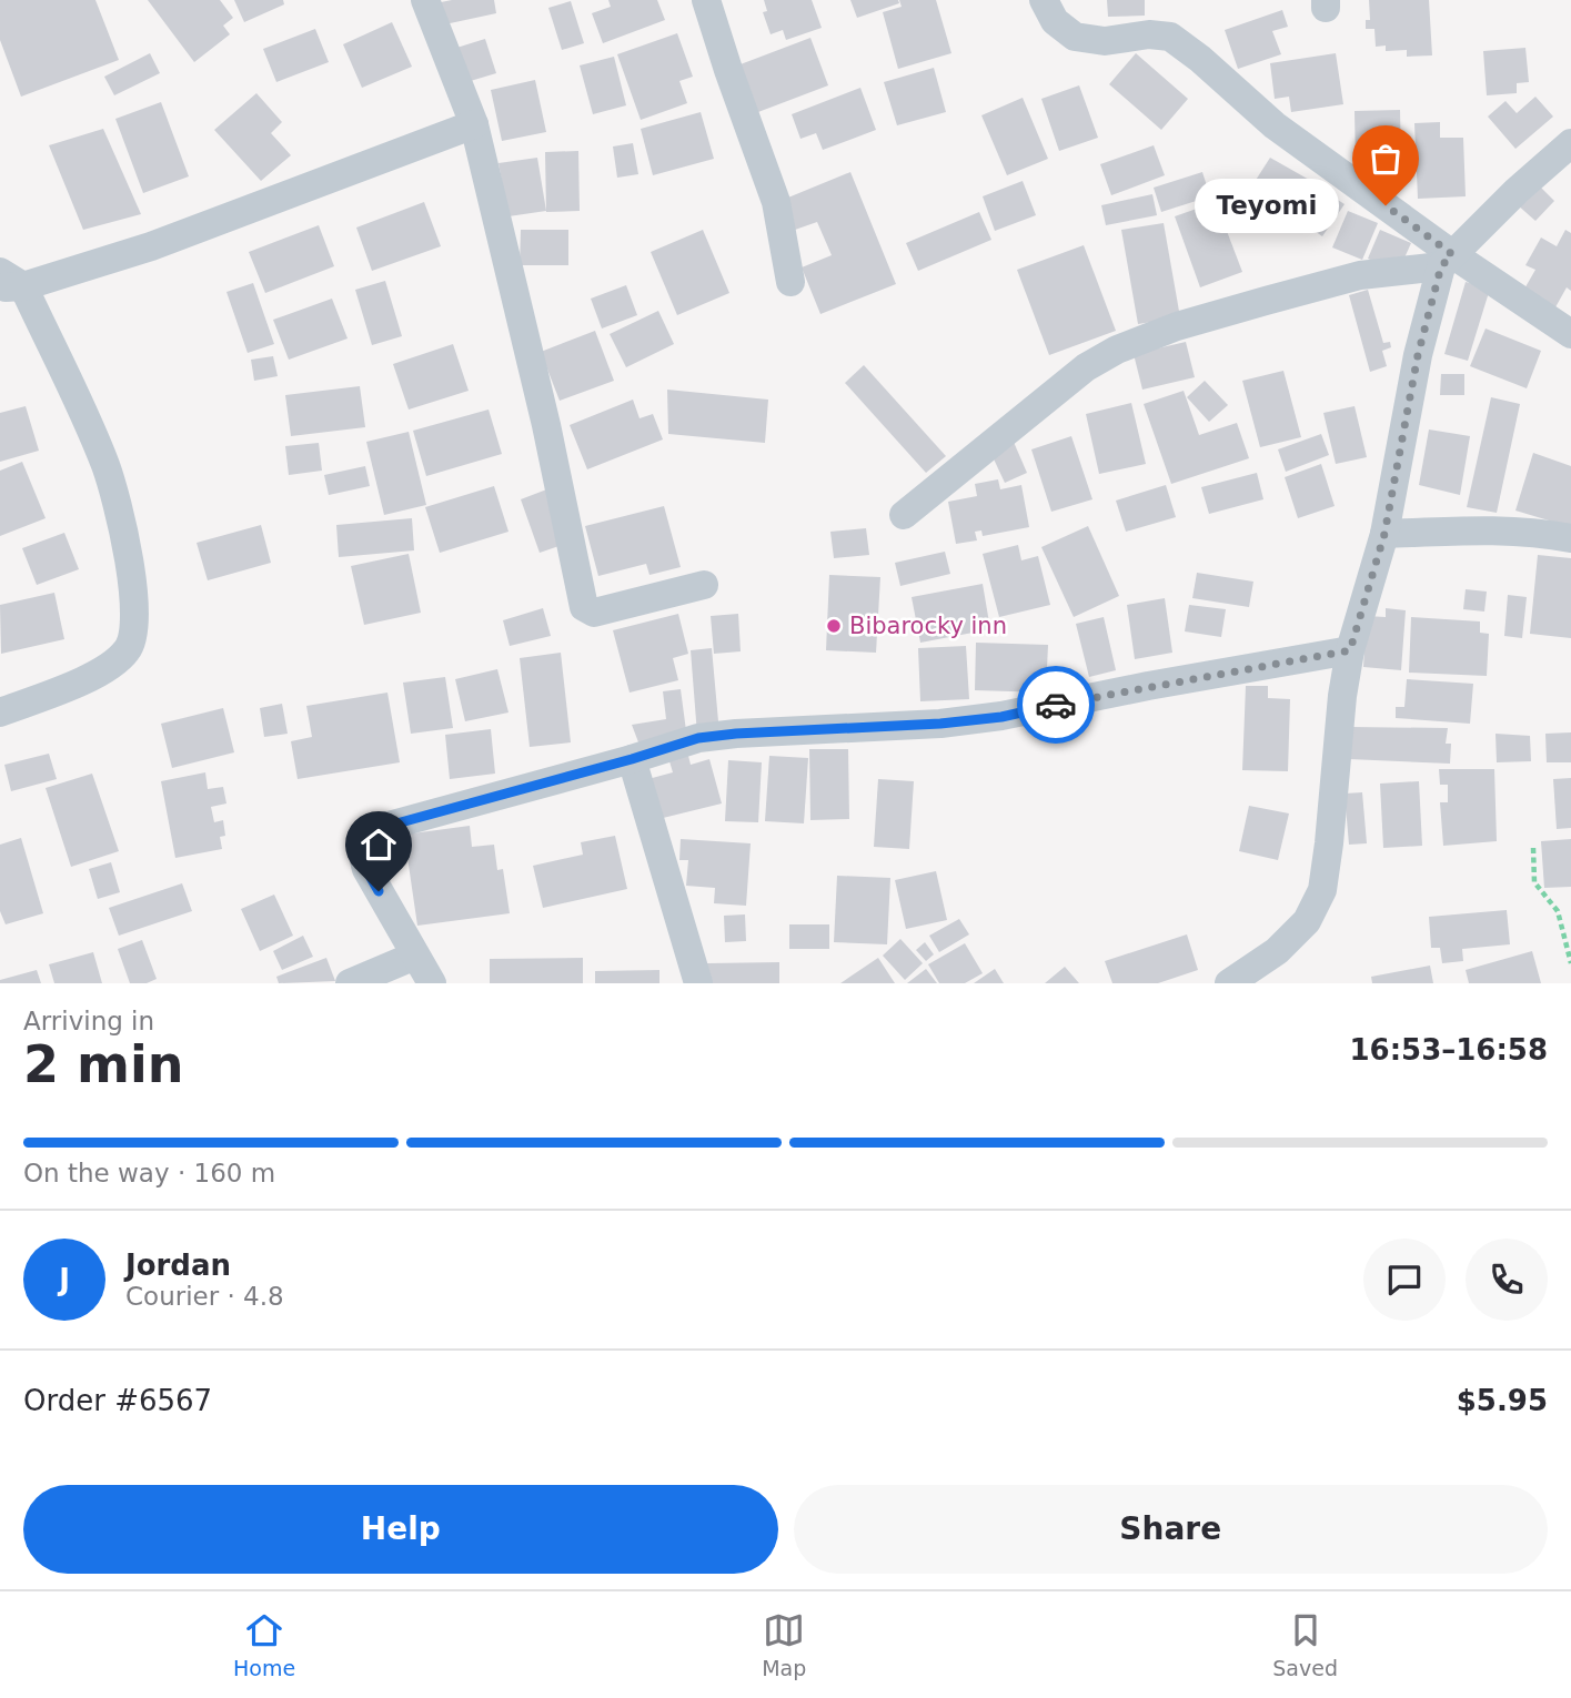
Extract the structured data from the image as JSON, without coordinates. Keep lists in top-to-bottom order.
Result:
{
  "places": ["Teyomi", "Bibarocky inn"],
  "page": {
    "bubble": "Teyomi",
    "heading": ["2 min", "Arriving in", "16:53–16:58"],
    "panel": [
      "Jordan",
      "Courier · 4.8",
      "Order #6567",
      "$5.95"
    ],
    "bar": "On the way · 160 m",
    "round": "J",
    "buttons": ["Help", "Share"],
    "tabs": ["Home", "Map", "Saved"]
  }
}
